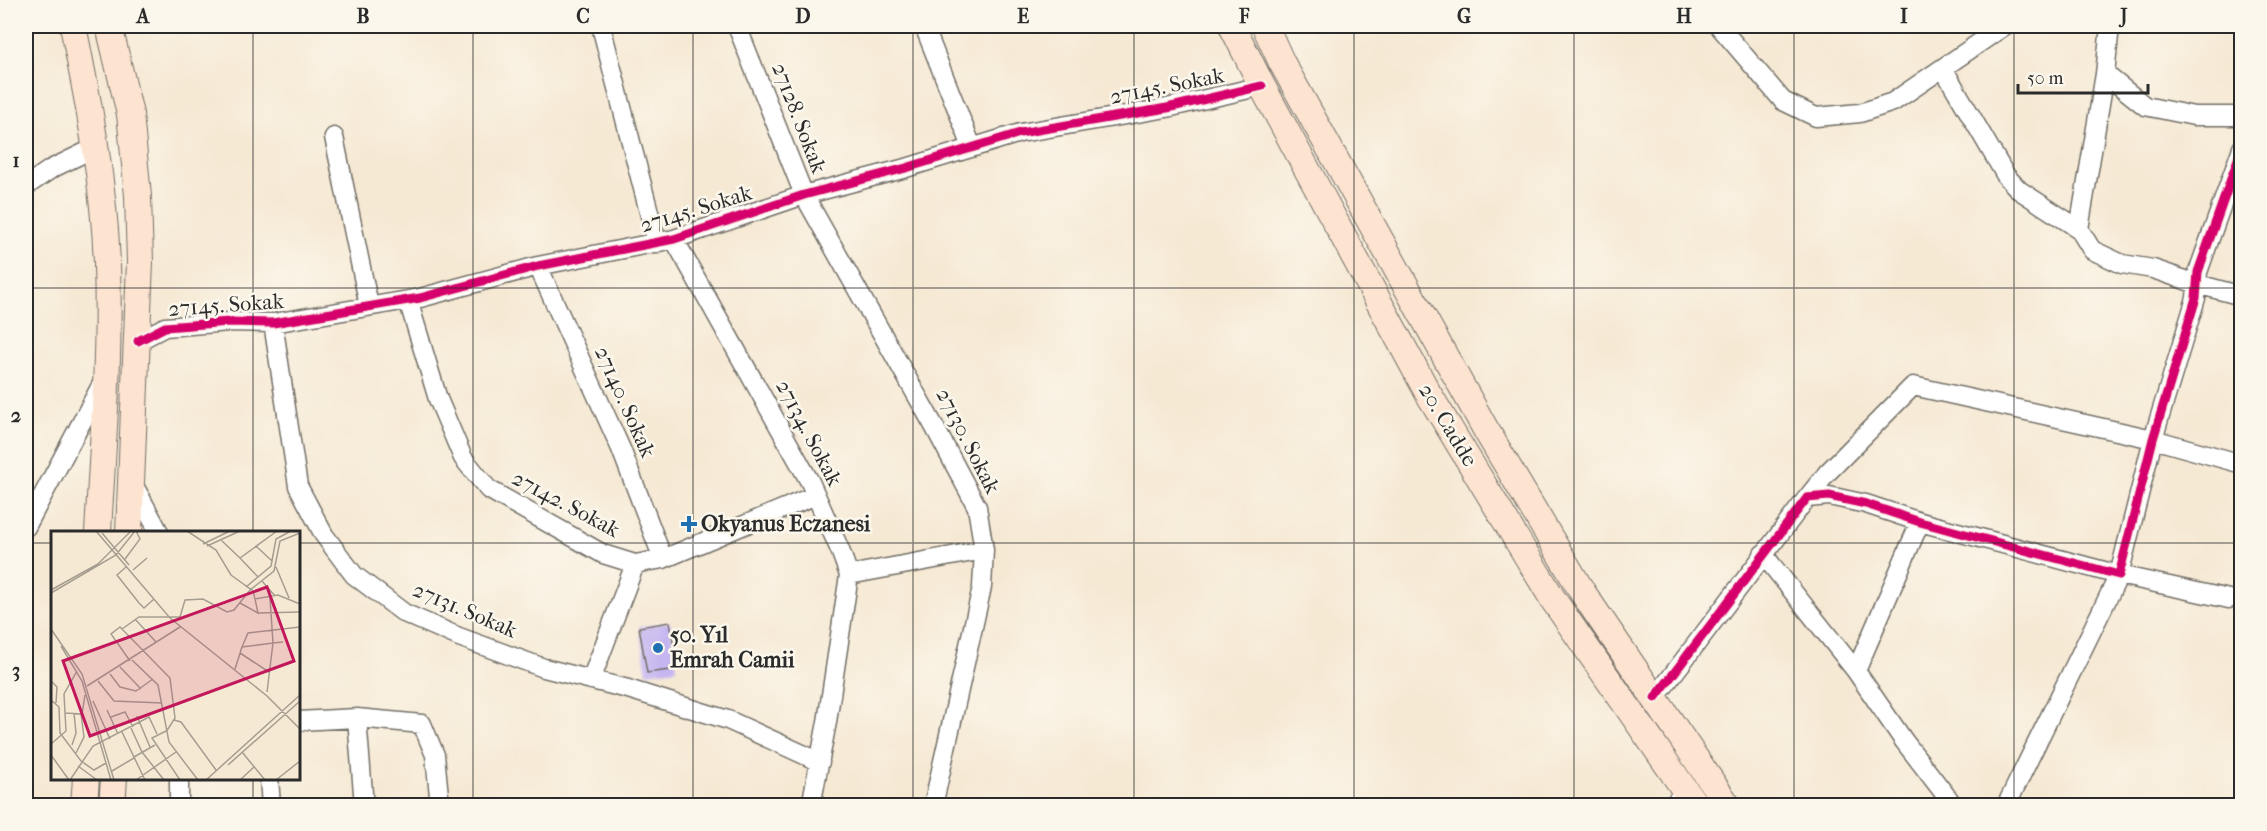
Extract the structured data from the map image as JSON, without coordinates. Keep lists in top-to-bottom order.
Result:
{
  "streets": {
    "main road": ["20. Cadde"],
    "street": [
      "27145. Sokak",
      "27128. Sokak",
      "27140. Sokak",
      "27134. Sokak",
      "27130. Sokak",
      "27142. Sokak",
      "27131. Sokak"
    ]
  },
  "crossings": [
    ["27145. Sokak", "27128. Sokak"],
    ["27145. Sokak", "27140. Sokak"],
    ["27145. Sokak", "20. Cadde"],
    ["27145. Sokak", "27134. Sokak"],
    ["27145. Sokak", "27130. Sokak"],
    ["27145. Sokak", "27142. Sokak"],
    ["27145. Sokak", "27131. Sokak"],
    ["27128. Sokak", "27130. Sokak"],
    ["27140. Sokak", "27142. Sokak"],
    ["27134. Sokak", "27142. Sokak"]
  ],
  "places": {
    "health": ["Okyanus Eczanesi"],
    "other": ["50. Yıl Emrah Camii"]
  },
  "scale_bar": "50 m",
  "grid": {
    "columns": [
      "A",
      "B",
      "C",
      "D",
      "E",
      "F",
      "G",
      "H",
      "I",
      "J"
    ],
    "rows": ["1", "2", "3"]
  }
}
